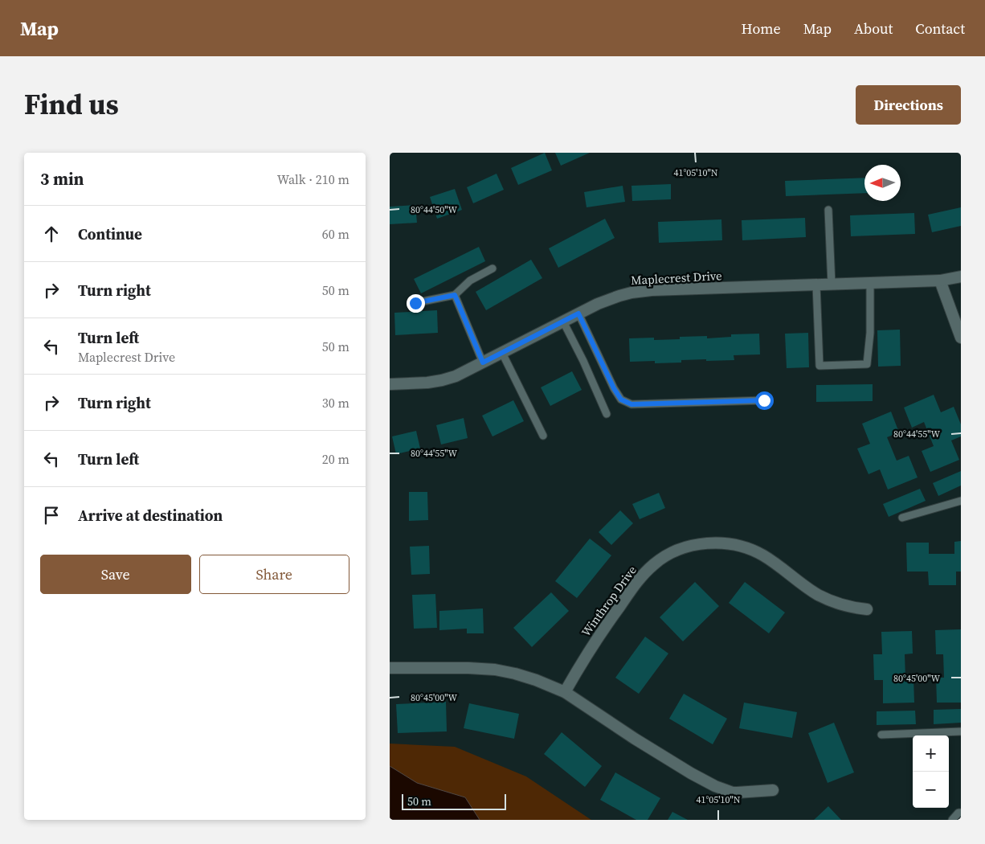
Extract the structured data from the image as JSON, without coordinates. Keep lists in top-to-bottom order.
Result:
{
  "streets": {
    "street": ["Maplecrest Drive", "Winthrop Drive"]
  },
  "scale_bar": "50 m",
  "north": "left",
  "page": {
    "header": "Map",
    "nav": [
      "Home",
      "Map",
      "About",
      "Contact"
    ],
    "title": "Find us",
    "buttons": [
      "Directions",
      ["Save", "Share"]
    ],
    "heading": ["3 min", "Walk · 210 m"],
    "list": [
      ["Continue", "60 m"],
      ["Turn right", "50 m"],
      ["Turn left", "Maplecrest Drive", "50 m"],
      ["Turn right", "30 m"],
      ["Turn left", "20 m"],
      "Arrive at destination"
    ],
    "map_buttons": ["+", "−"],
    "scale": "50 m"
  },
  "coordinates": [
    "41°05'10\"N",
    "80°44'50\"W",
    "80°44'55\"W",
    "80°45'00\"W"
  ]
}
